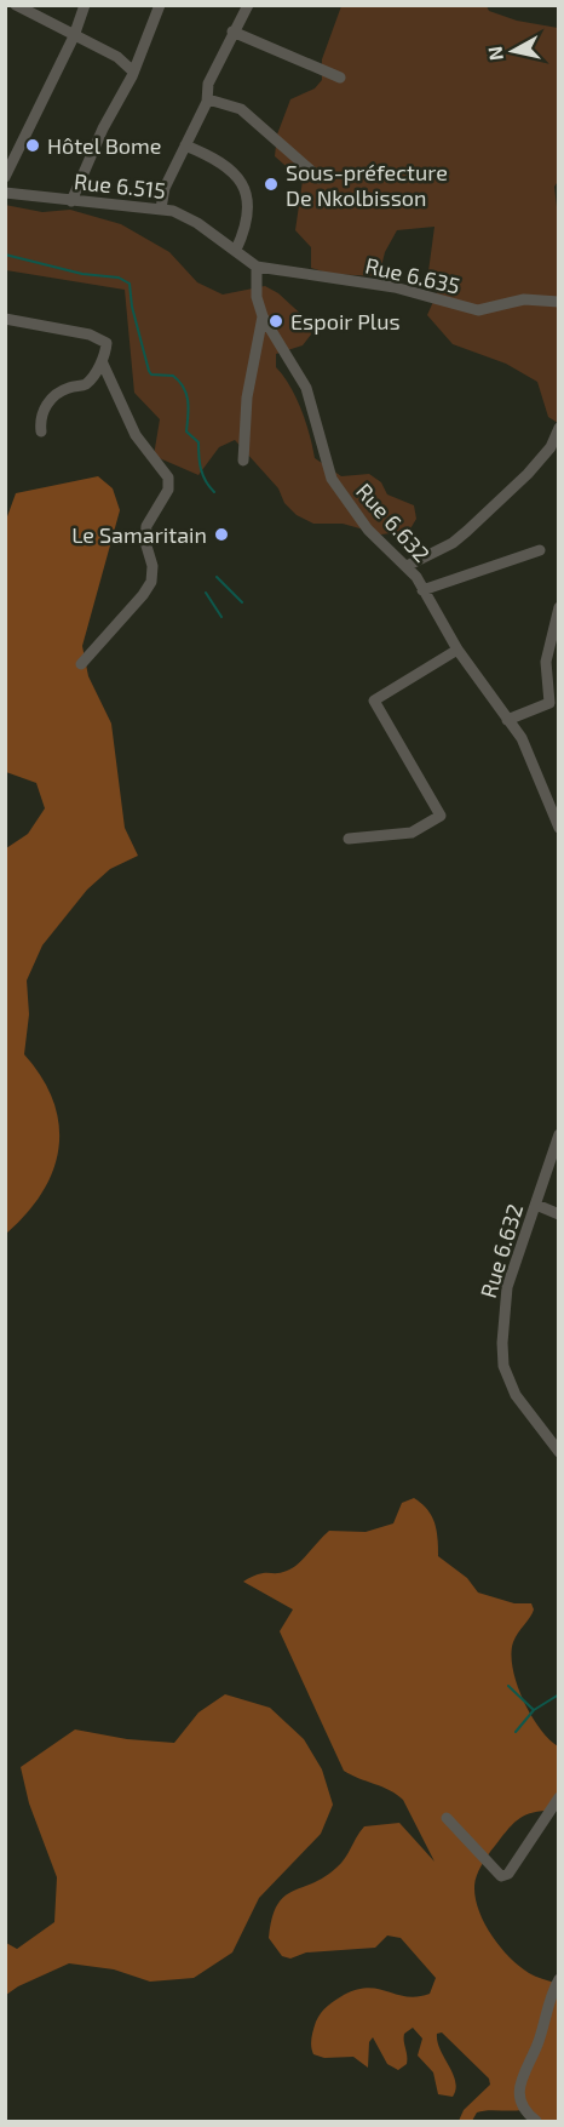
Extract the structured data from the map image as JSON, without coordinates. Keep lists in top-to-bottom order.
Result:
{
  "streets": {
    "street": ["Rue 6.515", "Rue 6.635", "Rue 6.632"]
  },
  "crossings": [
    ["Rue 6.515", "Rue 6.635"],
    ["Rue 6.515", "Rue 6.632"],
    ["Rue 6.635", "Rue 6.632"]
  ],
  "places": [
    "Hôtel Bome",
    "Sous-préfecture De Nkolbisson",
    "Espoir Plus",
    "Le Samaritain"
  ],
  "north": "left"
}
